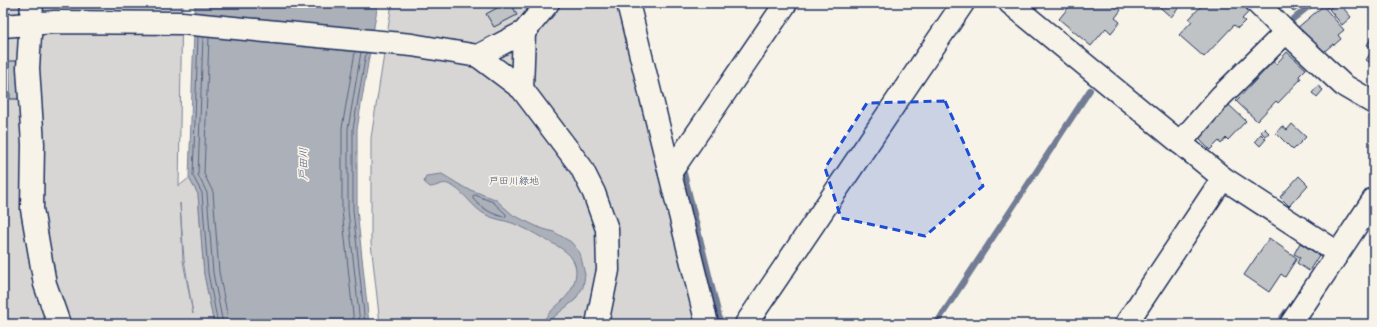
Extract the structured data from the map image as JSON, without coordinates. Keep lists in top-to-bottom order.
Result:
{
  "water": ["戸田川"],
  "parks": ["戸田川緑地"]
}
